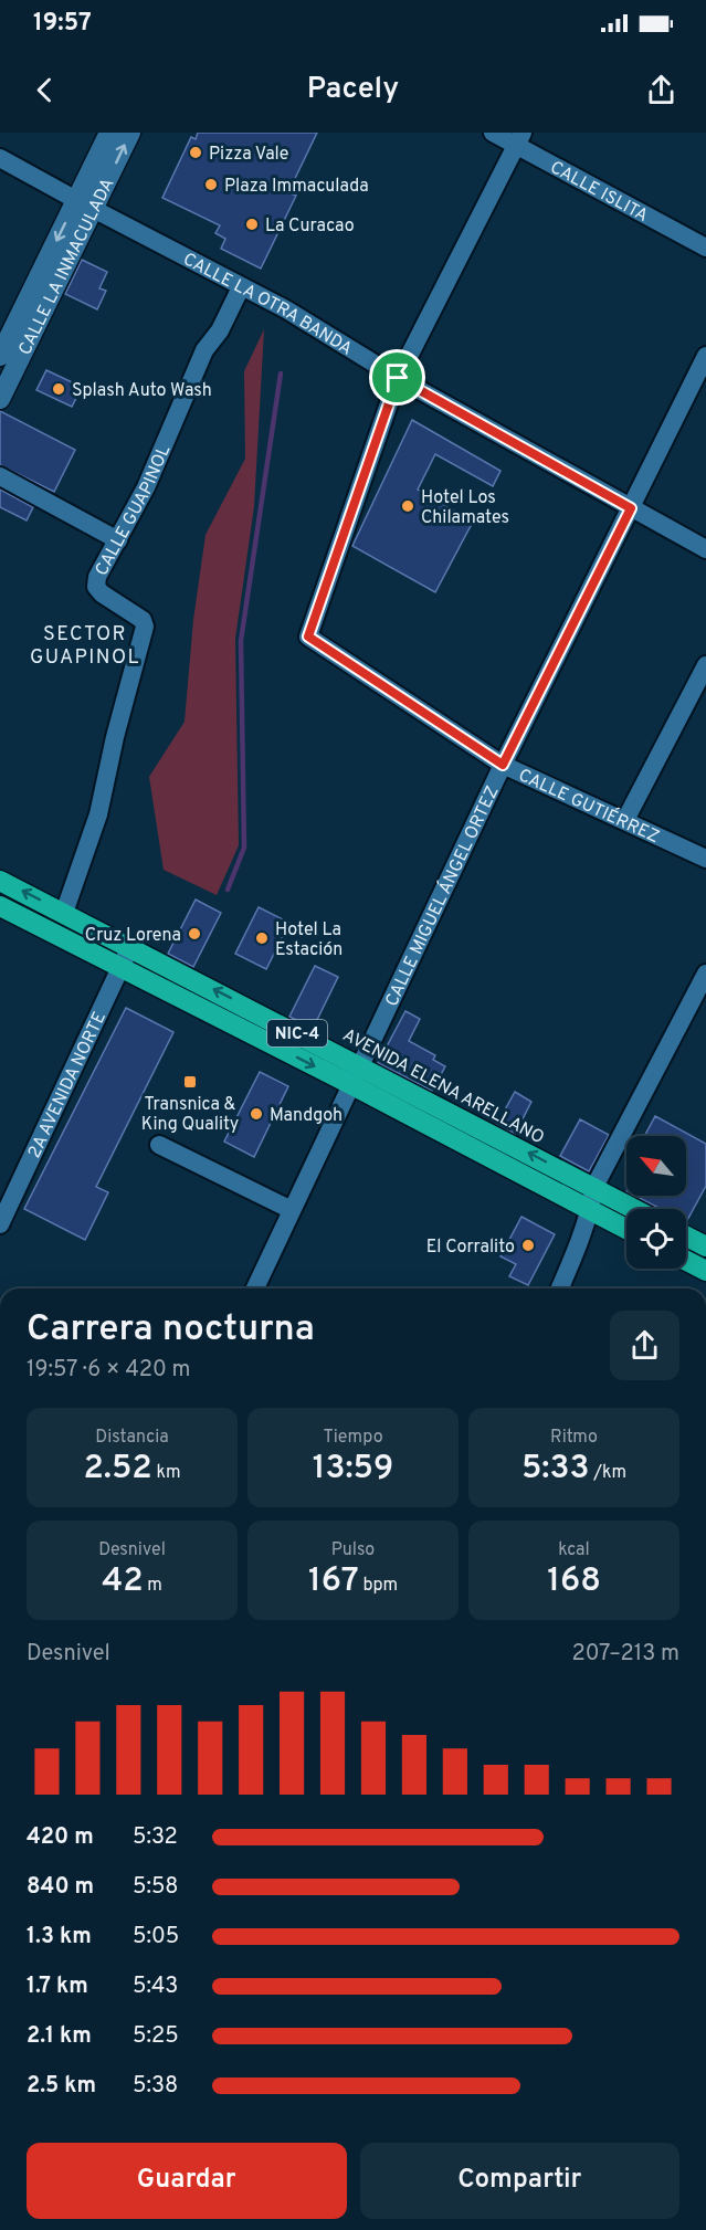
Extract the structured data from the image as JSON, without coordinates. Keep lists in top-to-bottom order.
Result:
{
  "streets": {
    "highway": ["NIC-4", "AVENIDA ELENA ARELLANO"],
    "main road": ["CALLE LA INMACULADA"],
    "street": [
      "CALLE ISLITA",
      "CALLE LA OTRA BANDA",
      "CALLE GUAPINOL",
      "CALLE GUTIÉRREZ",
      "CALLE MIGUEL ÁNGEL ORTEZ",
      "2A AVENIDA NORTE"
    ]
  },
  "crossings": [
    ["CALLE LA INMACULADA", "CALLE LA OTRA BANDA"],
    ["CALLE LA OTRA BANDA", "CALLE GUAPINOL"],
    ["CALLE LA OTRA BANDA", "CALLE GUTIÉRREZ"],
    ["CALLE LA OTRA BANDA", "CALLE MIGUEL ÁNGEL ORTEZ"],
    ["CALLE GUAPINOL", "AVENIDA ELENA ARELLANO"],
    ["CALLE GUTIÉRREZ", "CALLE MIGUEL ÁNGEL ORTEZ"],
    ["CALLE MIGUEL ÁNGEL ORTEZ", "NIC-4"],
    ["CALLE MIGUEL ÁNGEL ORTEZ", "AVENIDA ELENA ARELLANO"],
    ["NIC-4", "2A AVENIDA NORTE"],
    ["2A AVENIDA NORTE", "AVENIDA ELENA ARELLANO"]
  ],
  "districts": ["SECTOR GUAPINOL"],
  "places": {
    "other": [
      "Pizza Vale",
      "Plaza Immaculada",
      "La Curacao",
      "Splash Auto Wash",
      "Hotel Los Chilamates",
      "Cruz Lorena",
      "Hotel La Estación",
      "Mandgoh",
      "El Corralito"
    ],
    "transit": ["Transnica & King Quality"]
  },
  "north": "top left",
  "page": {
    "status": "19:57",
    "header": "Pacely",
    "heading": ["Carrera nocturna", "19:57 · 6 × 420 m"],
    "stats": [
      ["Distancia", "2.52 km"],
      ["Tiempo", "13:59"],
      ["Ritmo", "5:33 /km"],
      ["Desnivel", "42 m"],
      ["Pulso", "167 bpm"],
      ["kcal", "168"]
    ],
    "chart": ["Desnivel", "207–213 m"],
    "list": [
      {
        "name": "420 m",
        "note": "5:32"
      },
      {
        "name": "840 m",
        "note": "5:58"
      },
      {
        "name": "1.3 km",
        "note": "5:05"
      },
      {
        "name": "1.7 km",
        "note": "5:43"
      },
      {
        "name": "2.1 km",
        "note": "5:25"
      },
      {
        "name": "2.5 km",
        "note": "5:38"
      }
    ],
    "buttons": ["Guardar", "Compartir"]
  }
}
